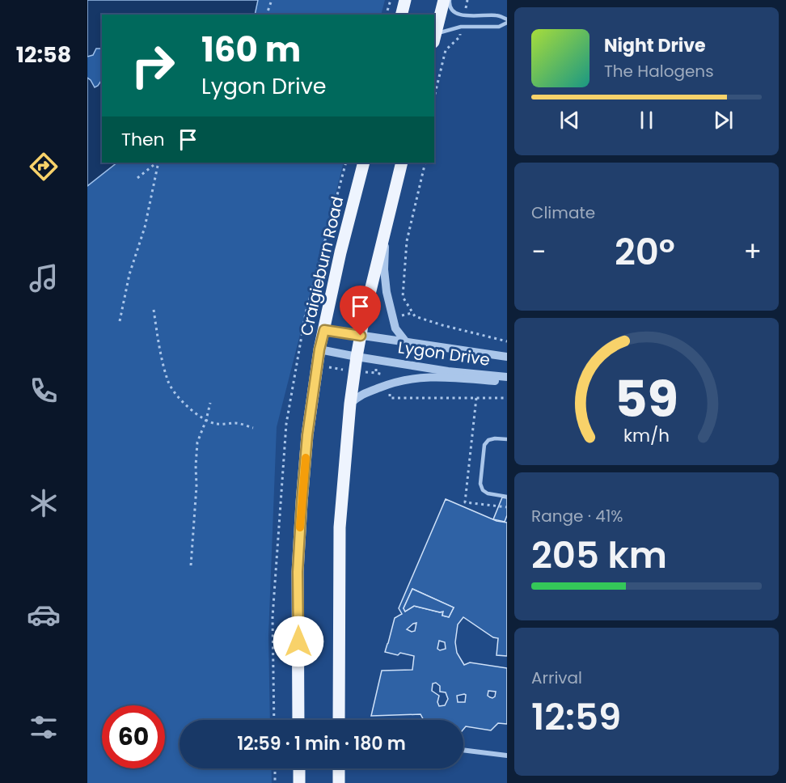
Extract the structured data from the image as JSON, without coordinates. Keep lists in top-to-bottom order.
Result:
{
  "streets": {
    "main road": ["Craigieburn Road"],
    "street": ["Lygon Drive"]
  },
  "crossings": [
    ["Craigieburn Road", "Lygon Drive"]
  ],
  "page": {
    "tabs": "12:58",
    "turn": ["160 m", "Lygon Drive"],
    "song": ["Night Drive", "The Halogens"],
    "then": "Then",
    "tile": [
      "Climate",
      ["Range · 41%", "205 km"],
      ["Arrival", "12:59"]
    ],
    "heat": ["−", "20°", "+"],
    "limit": "60",
    "trip": "12:59 · 1 min · 180 m",
    "gauge": ["59", "km/h"]
  }
}
